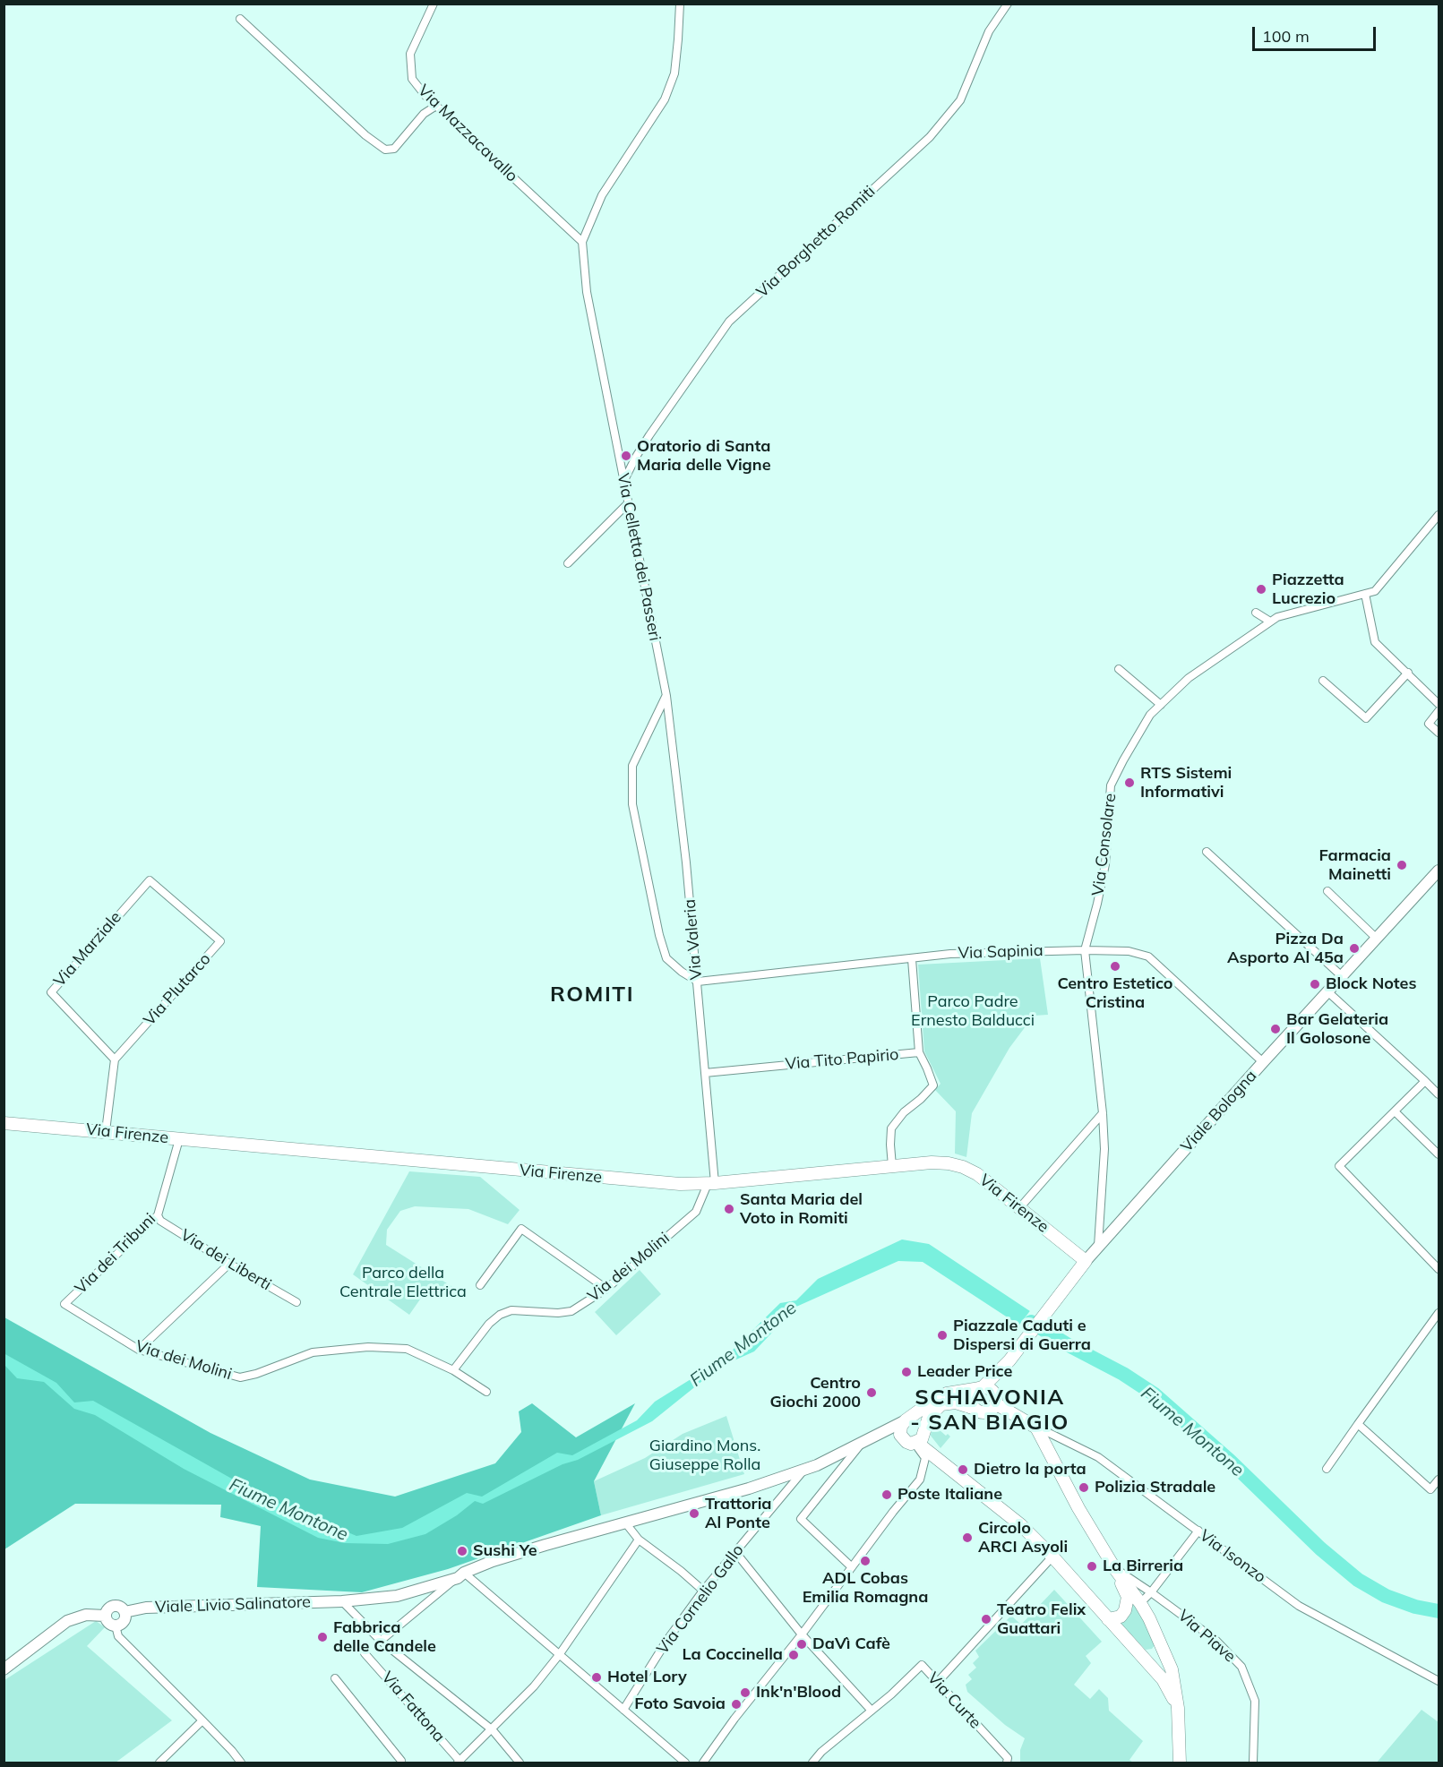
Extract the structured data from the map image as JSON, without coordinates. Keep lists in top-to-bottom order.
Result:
{
  "streets": {
    "main road": ["Viale Bologna", "Via Firenze", "Viale Livio Salinatore"],
    "street": [
      "Via Mazzacavallo",
      "Via Borghetto Romiti",
      "Via Celletta dei Passeri",
      "Via Consolare",
      "Via Valeria",
      "Via Marziale",
      "Via Sapinia",
      "Via Plutarco",
      "Via Tito Papirio",
      "Via dei Tribuni",
      "Via dei Liberti",
      "Via dei Molini",
      "Via Isonzo",
      "Via Cornelio Gallo",
      "Via Piave",
      "Via Curte",
      "Via Fattona"
    ]
  },
  "crossings": [
    ["Via Mazzacavallo", "Via Celletta dei Passeri"],
    ["Via Borghetto Romiti", "Via Celletta dei Passeri"],
    ["Via Celletta dei Passeri", "Via Valeria"],
    ["Via Consolare", "Via Sapinia"],
    ["Via Consolare", "Viale Bologna"],
    ["Via Valeria", "Via Sapinia"],
    ["Via Valeria", "Via Tito Papirio"],
    ["Via Valeria", "Via Firenze"],
    ["Via Valeria", "Via dei Molini"],
    ["Via Marziale", "Via Plutarco"],
    ["Via Sapinia", "Via Tito Papirio"],
    ["Via Sapinia", "Viale Bologna"],
    ["Viale Bologna", "Via Firenze"],
    ["Via Firenze", "Via dei Tribuni"],
    ["Via Firenze", "Via dei Molini"],
    ["Via dei Tribuni", "Via dei Liberti"],
    ["Via dei Tribuni", "Via dei Molini"],
    ["Via Cornelio Gallo", "Viale Livio Salinatore"]
  ],
  "districts": ["ROMITI", "SCHIAVONIA - SAN BIAGIO"],
  "water": ["Fiume Montone"],
  "parks": ["Parco Padre Ernesto Balducci", "Parco della Centrale Elettrica", "Giardino Mons. Giuseppe Rolla"],
  "places": [
    "Oratorio di Santa Maria delle Vigne",
    "Piazzetta Lucrezio",
    "RTS Sistemi Informativi",
    "Farmacia Mainetti",
    "Pizza Da Asporto Al 45a",
    "Centro Estetico Cristina",
    "Block Notes",
    "Bar Gelateria Il Golosone",
    "Santa Maria del Voto in Romiti",
    "Piazzale Caduti e Dispersi di Guerra",
    "Leader Price",
    "Centro Giochi 2000",
    "Dietro la porta",
    "Polizia Stradale",
    "Poste Italiane",
    "Trattoria Al Ponte",
    "Circolo ARCI Asyoli",
    "Sushi Ye",
    "ADL Cobas Emilia Romagna",
    "La Birreria",
    "Teatro Felix Guattari",
    "Fabbrica delle Candele",
    "DaVì Cafè",
    "La Coccinella",
    "Hotel Lory",
    "Ink'n'Blood",
    "Foto Savoia"
  ],
  "scale_bar": "100 m"
}
